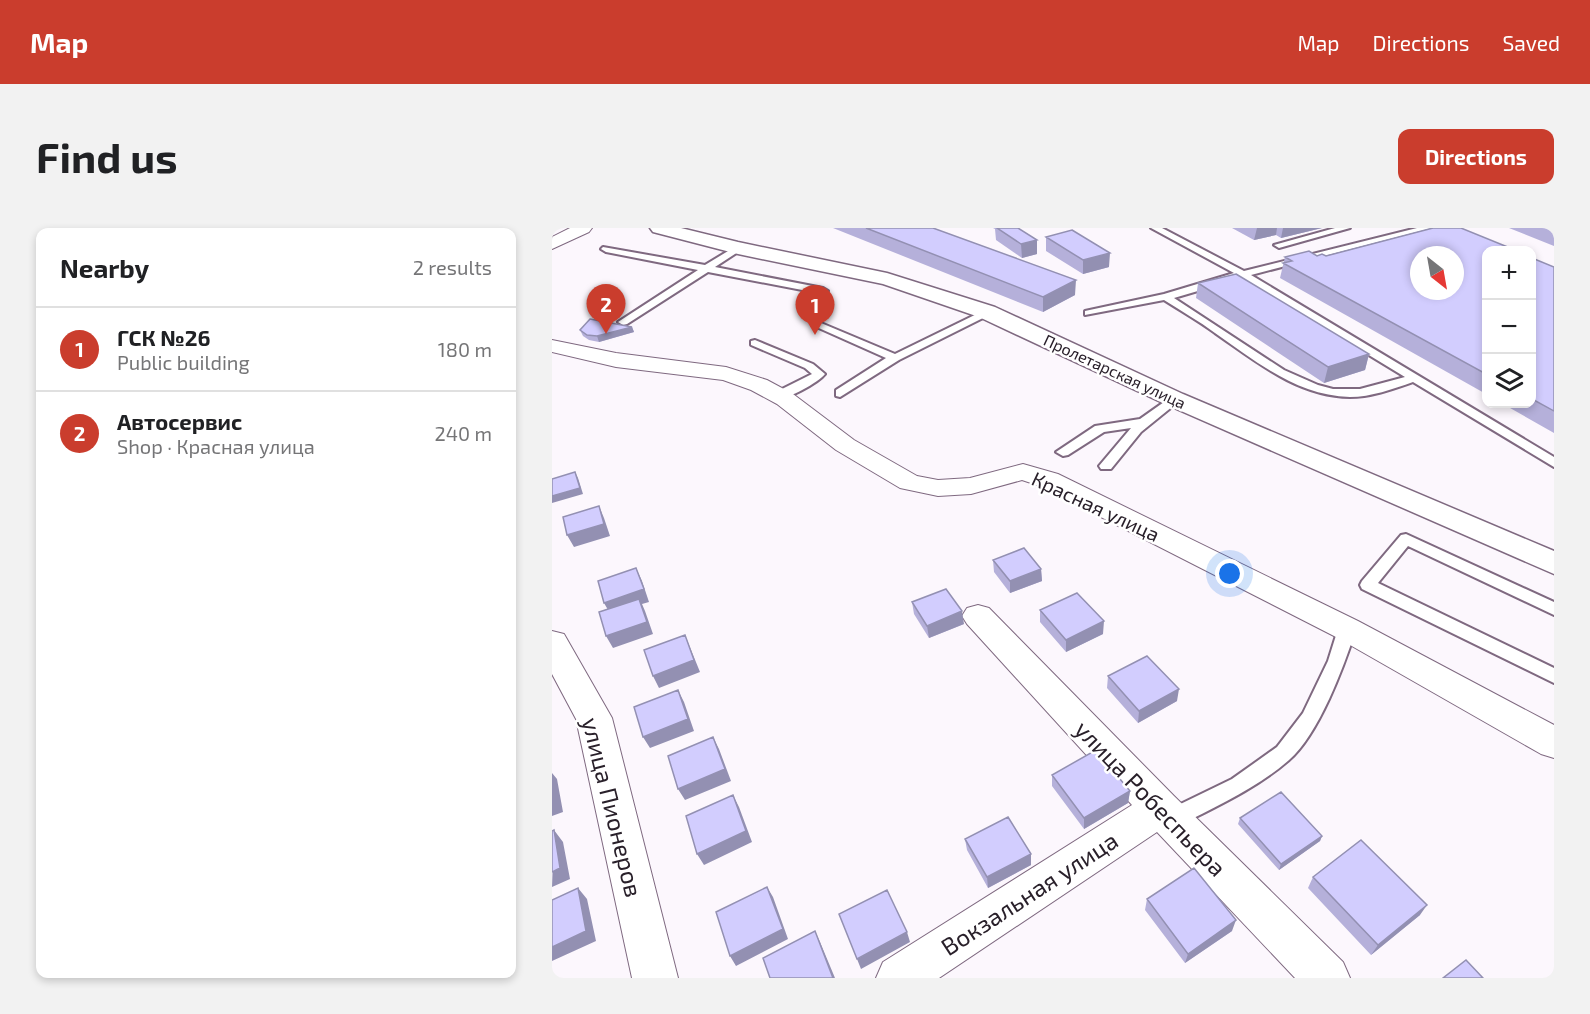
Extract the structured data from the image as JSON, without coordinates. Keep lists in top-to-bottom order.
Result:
{
  "streets": {
    "main road": ["Пролетарская улица"],
    "street": [
      "Красная улица",
      "улица Робеспьера",
      "улица Пионеров",
      "Вокзальная улица"
    ]
  },
  "crossings": [
    ["улица Робеспьера", "Вокзальная улица"]
  ],
  "north": "bottom right",
  "page": {
    "header": "Map",
    "nav": ["Map", "Directions", "Saved"],
    "buttons": "Directions",
    "title": "Find us",
    "heading": ["Nearby", "2 results"],
    "map_buttons": ["+", "−"],
    "pins": ["2", "1"],
    "list": [
      {
        "mark": "1",
        "name": "ГСК №26",
        "note": "Public building",
        "value": "180 m"
      },
      {
        "mark": "2",
        "name": "Автосервис",
        "note": "Shop · Красная улица",
        "value": "240 m"
      }
    ]
  }
}
